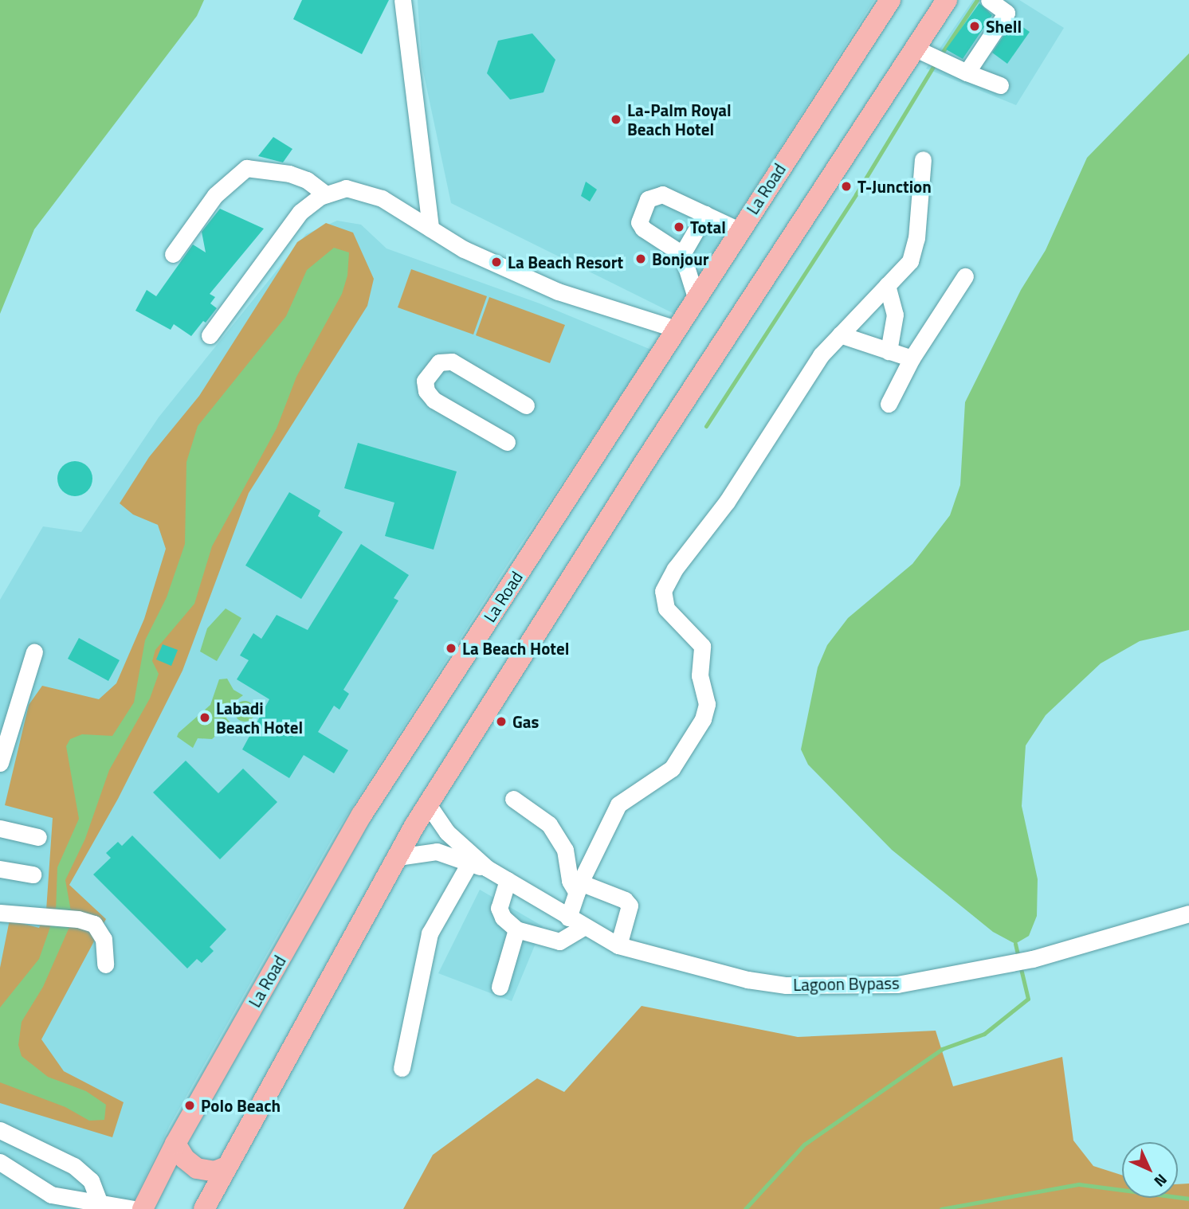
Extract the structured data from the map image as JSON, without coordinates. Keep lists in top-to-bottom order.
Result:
{
  "streets": {
    "main road": ["La Road"],
    "street": ["Lagoon Bypass"]
  },
  "places": [
    "Shell",
    "La-Palm Royal Beach Hotel",
    "T-Junction",
    "Total",
    "Bonjour",
    "La Beach Resort",
    "La Beach Hotel",
    "Labadi Beach Hotel",
    "Gas",
    "Polo Beach"
  ],
  "north": "bottom right"
}
